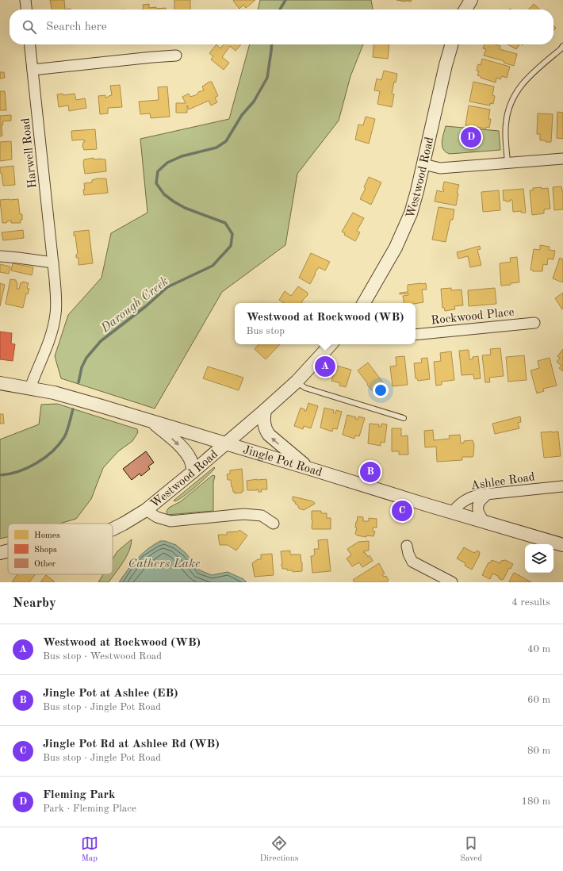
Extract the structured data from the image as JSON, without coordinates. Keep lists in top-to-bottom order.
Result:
{
  "streets": {
    "street": [
      "Harwell Road",
      "Westwood Road",
      "Rockwood Place",
      "Jingle Pot Road",
      "Ashlee Road"
    ]
  },
  "crossings": [
    ["Harwell Road", "Jingle Pot Road"],
    ["Westwood Road", "Jingle Pot Road"],
    ["Jingle Pot Road", "Ashlee Road"]
  ],
  "water": ["Darough Creek", "Cathers Lake"],
  "legend": ["Homes", "Shops", "Other"],
  "page": {
    "search": "Search here",
    "pins": [
      "D",
      "A",
      "B",
      "C"
    ],
    "popup": ["Westwood at Rockwood (WB)", "Bus stop"],
    "heading": ["Nearby", "4 results"],
    "list": [
      {
        "mark": "A",
        "name": "Westwood at Rockwood (WB)",
        "note": "Bus stop · Westwood Road",
        "value": "40 m"
      },
      {
        "mark": "B",
        "name": "Jingle Pot at Ashlee (EB)",
        "note": "Bus stop · Jingle Pot Road",
        "value": "60 m"
      },
      {
        "mark": "C",
        "name": "Jingle Pot Rd at Ashlee Rd (WB)",
        "note": "Bus stop · Jingle Pot Road",
        "value": "80 m"
      },
      {
        "mark": "D",
        "name": "Fleming Park",
        "note": "Park · Fleming Place",
        "value": "180 m"
      }
    ],
    "nav": ["Map", "Directions", "Saved"]
  }
}
